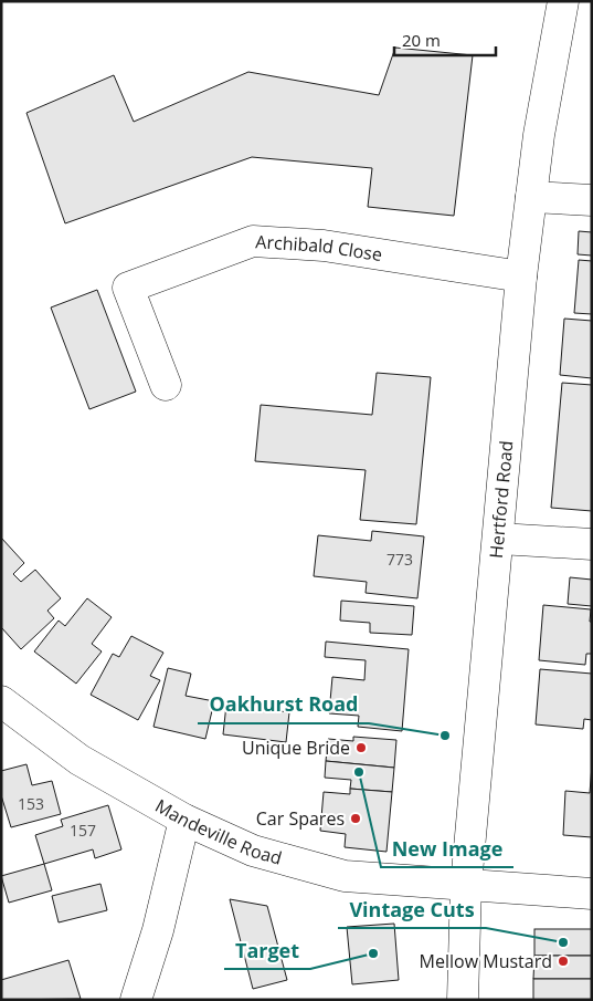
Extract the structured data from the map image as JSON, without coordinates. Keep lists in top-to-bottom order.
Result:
{
  "streets": {
    "street": ["Archibald Close", "Hertford Road", "Mandeville Road"]
  },
  "crossings": [
    ["Archibald Close", "Hertford Road"],
    ["Hertford Road", "Mandeville Road"]
  ],
  "places": [
    "Oakhurst Road",
    "Unique Bride",
    "New Image",
    "Car Spares",
    "Vintage Cuts",
    "Target",
    "Mellow Mustard"
  ],
  "house_numbers": ["773", "153", "157"],
  "scale_bar": "20 m"
}
